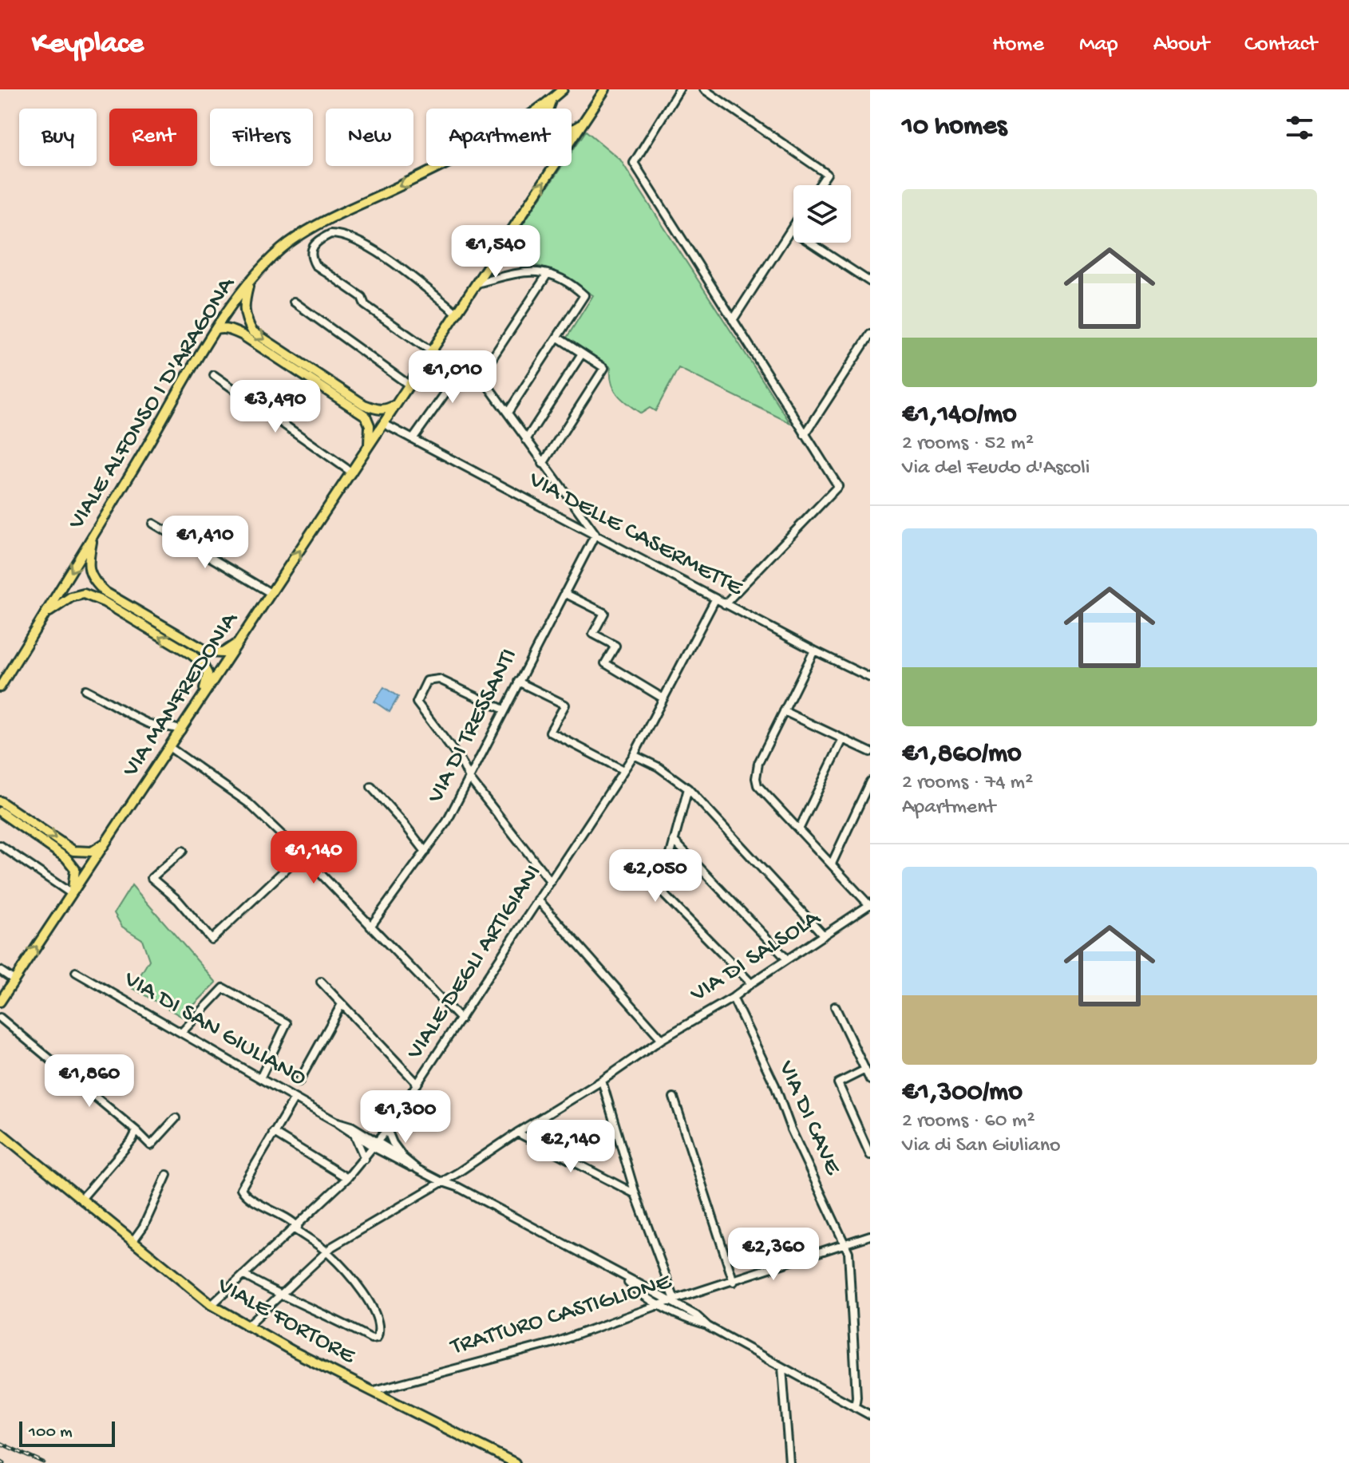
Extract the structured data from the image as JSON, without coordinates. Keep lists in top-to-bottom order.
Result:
{
  "streets": {
    "main road": ["VIALE ALFONSO I D'ARAGONA", "VIA MANFREDONIA", "VIALE FORTORE"],
    "street": [
      "VIA DELLE CASERMETTE",
      "VIA DI TRESSANTI",
      "VIA DI SALSOLA",
      "VIALE DEGLI ARTIGIANI",
      "VIA DI SAN GIULIANO",
      "VIA DI CAVE",
      "TRATTURO CASTIGLIONE"
    ]
  },
  "crossings": [
    ["VIA DELLE CASERMETTE", "VIA MANFREDONIA"],
    ["VIA DELLE CASERMETTE", "VIA DI TRESSANTI"],
    ["VIA DELLE CASERMETTE", "VIALE DEGLI ARTIGIANI"],
    ["VIA DI SALSOLA", "VIA DI SAN GIULIANO"],
    ["VIA DI SALSOLA", "VIA DI CAVE"],
    ["VIA DI SALSOLA", "VIALE FORTORE"],
    ["VIALE DEGLI ARTIGIANI", "VIA DI SAN GIULIANO"],
    ["VIALE DEGLI ARTIGIANI", "VIALE FORTORE"],
    ["VIA DI SAN GIULIANO", "VIA DI CAVE"],
    ["VIA DI SAN GIULIANO", "TRATTURO CASTIGLIONE"],
    ["VIA DI CAVE", "TRATTURO CASTIGLIONE"],
    ["TRATTURO CASTIGLIONE", "VIALE FORTORE"]
  ],
  "one_way": ["VIALE ALFONSO I D'ARAGONA", "VIA MANFREDONIA"],
  "scale_bar": "100 m",
  "page": {
    "header": "Keyplace",
    "nav": [
      "Home",
      "Map",
      "About",
      "Contact"
    ],
    "heading": "10 homes",
    "chip": [
      "Buy",
      "Rent",
      "Filters",
      "New",
      "Apartment"
    ],
    "list": [
      {
        "name": "€1,140/mo",
        "note": "2 rooms · 52 m² · Via del Feudo d'Ascoli"
      },
      {
        "name": "€1,860/mo",
        "note": "2 rooms · 74 m² · Apartment"
      },
      {
        "name": "€1,300/mo",
        "note": "2 rooms · 60 m² · Via di San Giuliano"
      }
    ],
    "price": [
      "€1,540",
      "€1,010",
      "€3,490",
      "€1,410",
      "€1,140",
      "€2,050",
      "€1,860",
      "€1,300",
      "€2,140",
      "€2,360"
    ],
    "scale": "100 m"
  }
}
